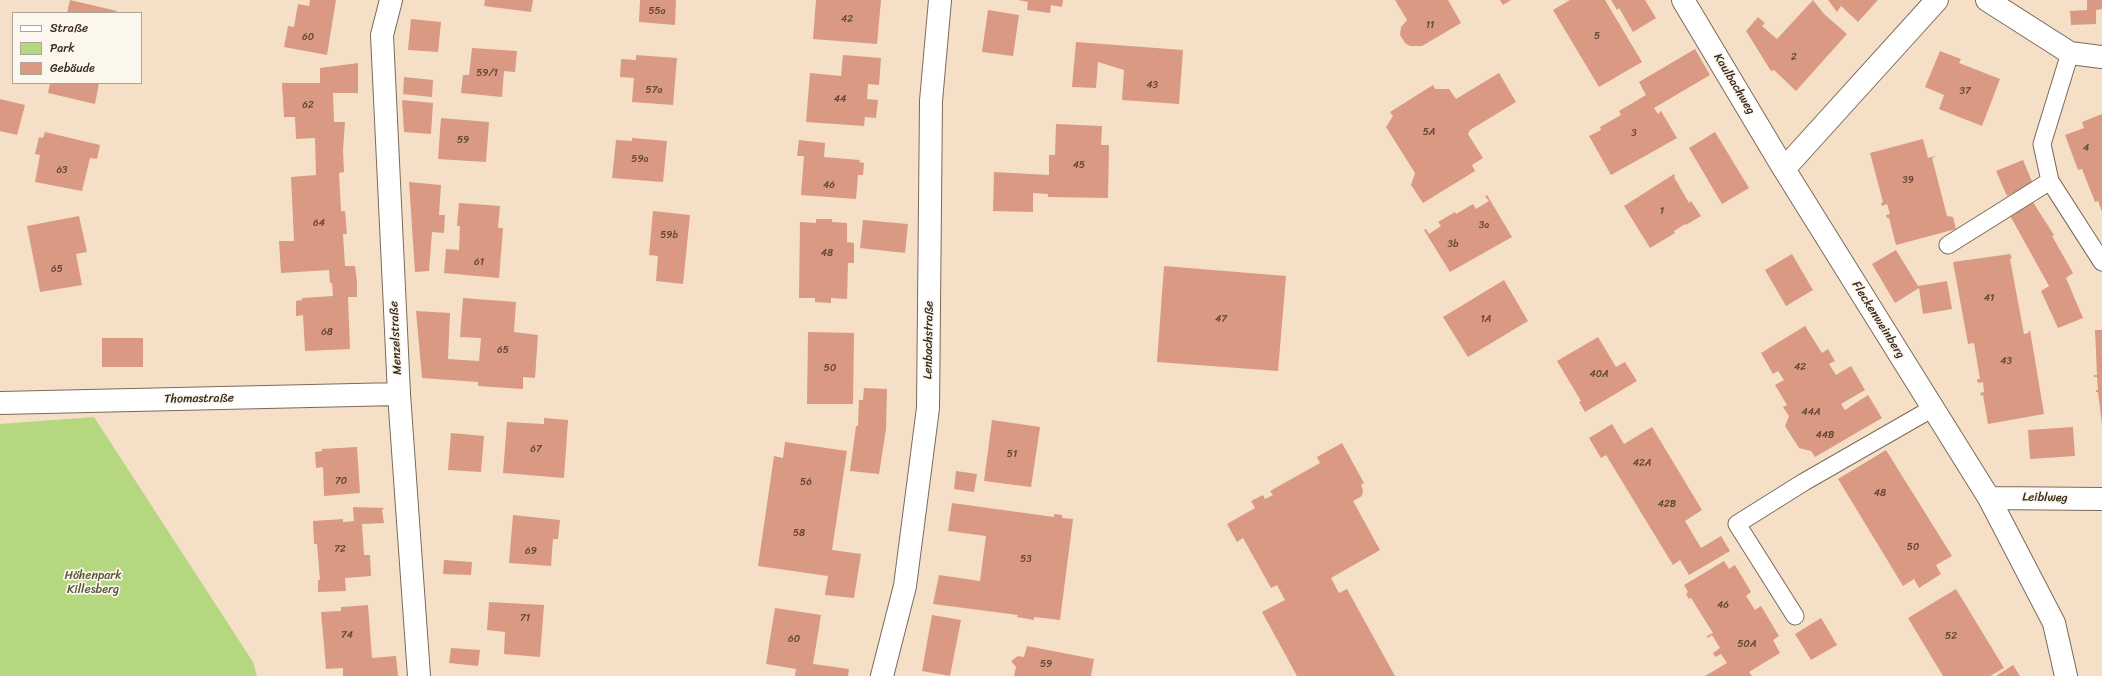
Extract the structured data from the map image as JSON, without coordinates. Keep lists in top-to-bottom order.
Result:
{
  "streets": {
    "street": [
      "Kaulbachweg",
      "Fleckenweinberg",
      "Menzelstraße",
      "Lenbachstraße",
      "Thomastraße",
      "Leiblweg"
    ]
  },
  "crossings": [
    ["Kaulbachweg", "Fleckenweinberg"],
    ["Fleckenweinberg", "Leiblweg"],
    ["Menzelstraße", "Thomastraße"]
  ],
  "parks": ["Höhenpark Killesberg"],
  "house_numbers": [
    "55a",
    "42",
    "11",
    "5",
    "60",
    "2",
    "59/1",
    "43",
    "57a",
    "37",
    "44",
    "62",
    "5A",
    "3",
    "59",
    "4",
    "59a",
    "45",
    "63",
    "39",
    "46",
    "1",
    "64",
    "3a",
    "59b",
    "3b",
    "48",
    "61",
    "65",
    "41",
    "47",
    "1A",
    "68",
    "65",
    "43",
    "42",
    "50",
    "40A",
    "44A",
    "44B",
    "67",
    "51",
    "42A",
    "70",
    "56",
    "48",
    "42B",
    "58",
    "50",
    "72",
    "69",
    "53",
    "46",
    "71",
    "74",
    "52",
    "60",
    "50A",
    "59"
  ],
  "legend": ["Straße", "Park", "Gebäude"]
}
